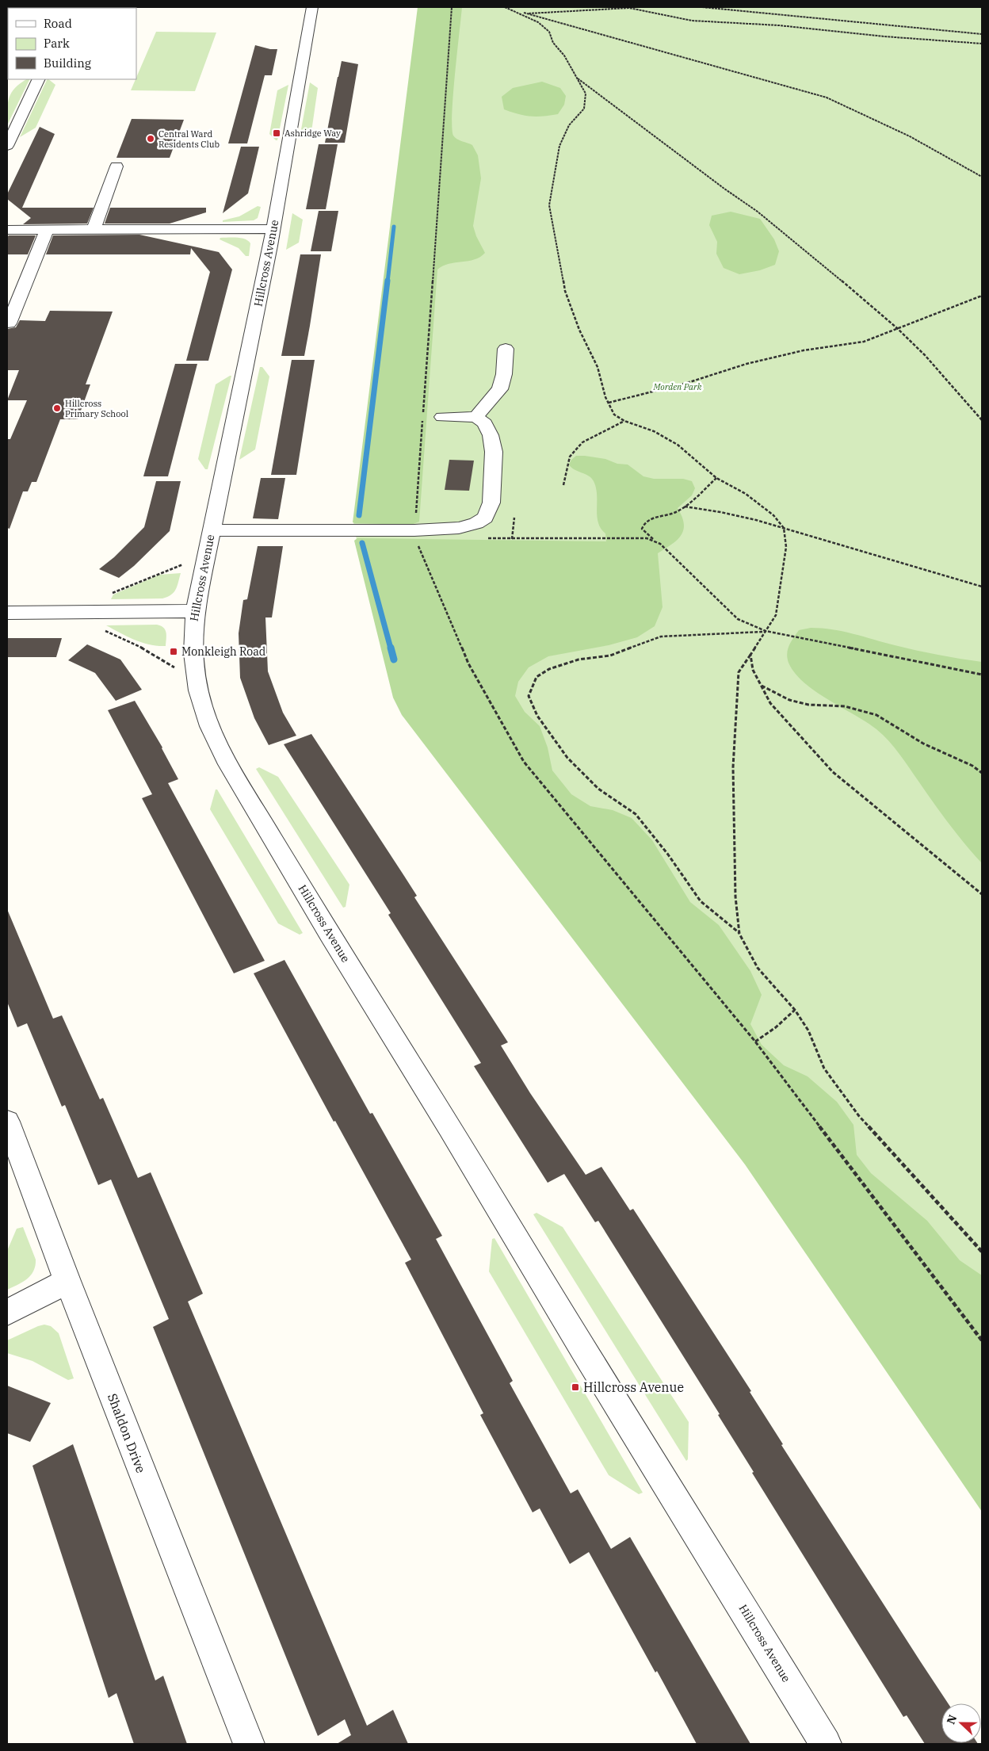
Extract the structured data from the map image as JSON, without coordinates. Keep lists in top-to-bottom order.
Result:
{
  "streets": {
    "street": ["Hillcross Avenue", "Shaldon Drive"]
  },
  "parks": ["Morden Park"],
  "places": {
    "transit": ["Ashridge Way", "Monkleigh Road", "Hillcross Avenue"],
    "other": ["Central Ward Residents Club", "Hillcross Primary School"]
  },
  "legend": ["Road", "Park", "Building"],
  "north": "left"
}
